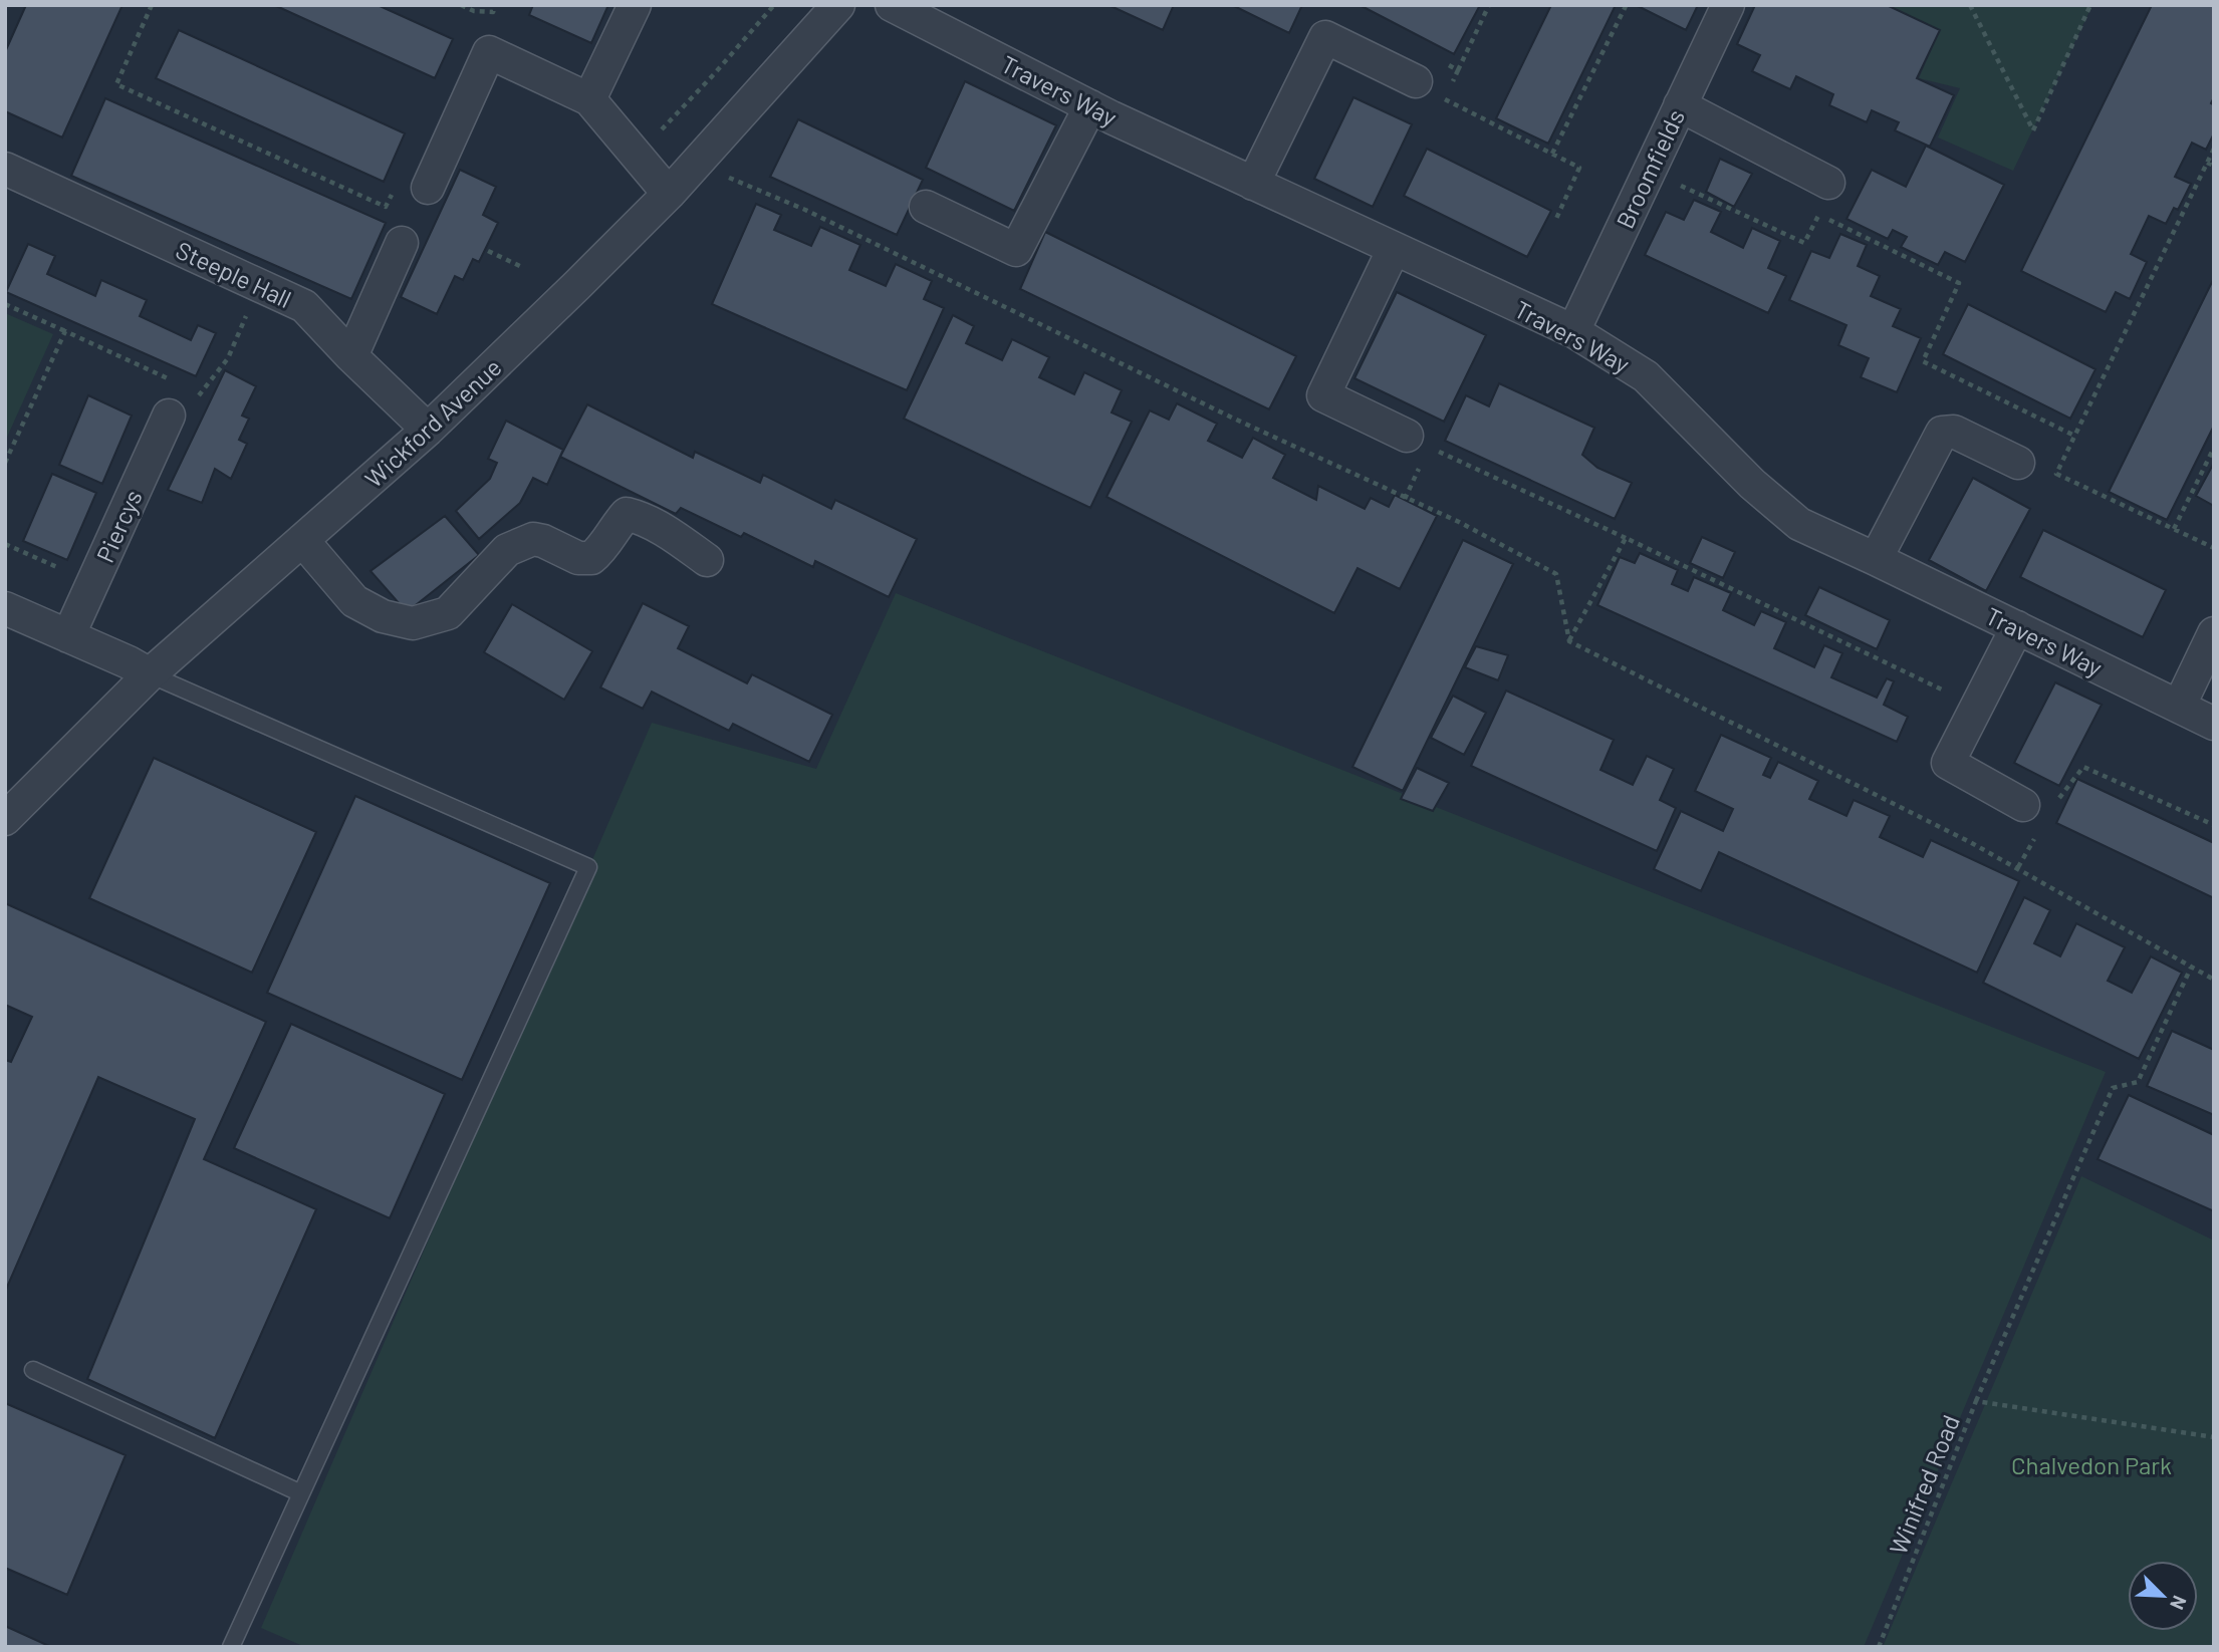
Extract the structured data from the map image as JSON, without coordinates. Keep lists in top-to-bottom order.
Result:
{
  "streets": {
    "street": [
      "Travers Way",
      "Broomfields",
      "Steeple Hall",
      "Wickford Avenue",
      "Piercys"
    ],
    "path": ["Winifred Road"]
  },
  "crossings": [
    ["Travers Way", "Broomfields"],
    ["Steeple Hall", "Wickford Avenue"]
  ],
  "parks": ["Chalvedon Park"],
  "north": "bottom right"
}
